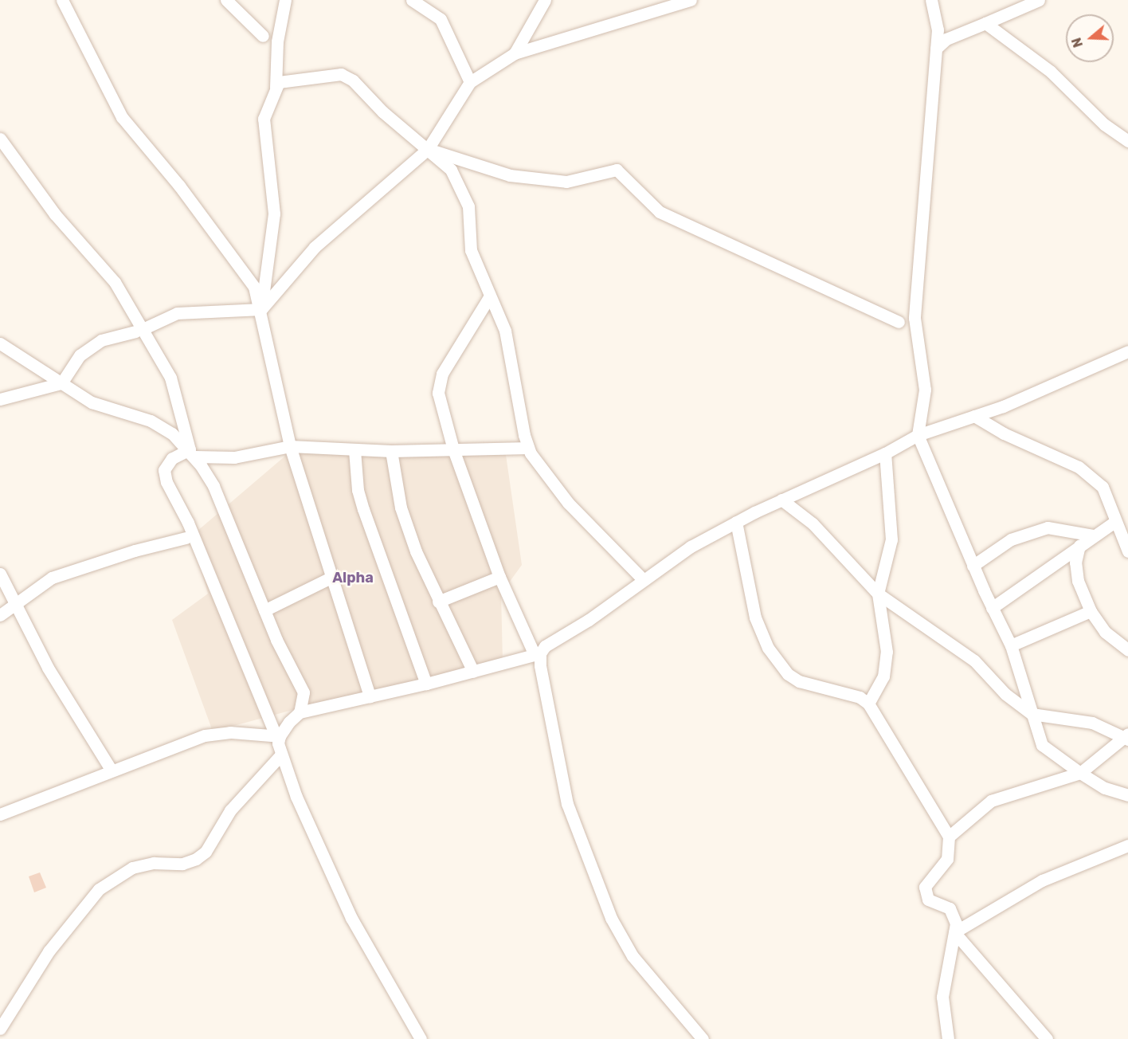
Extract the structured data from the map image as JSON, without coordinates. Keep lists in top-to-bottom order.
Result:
{
  "districts": ["Alpha"],
  "north": "left"
}
